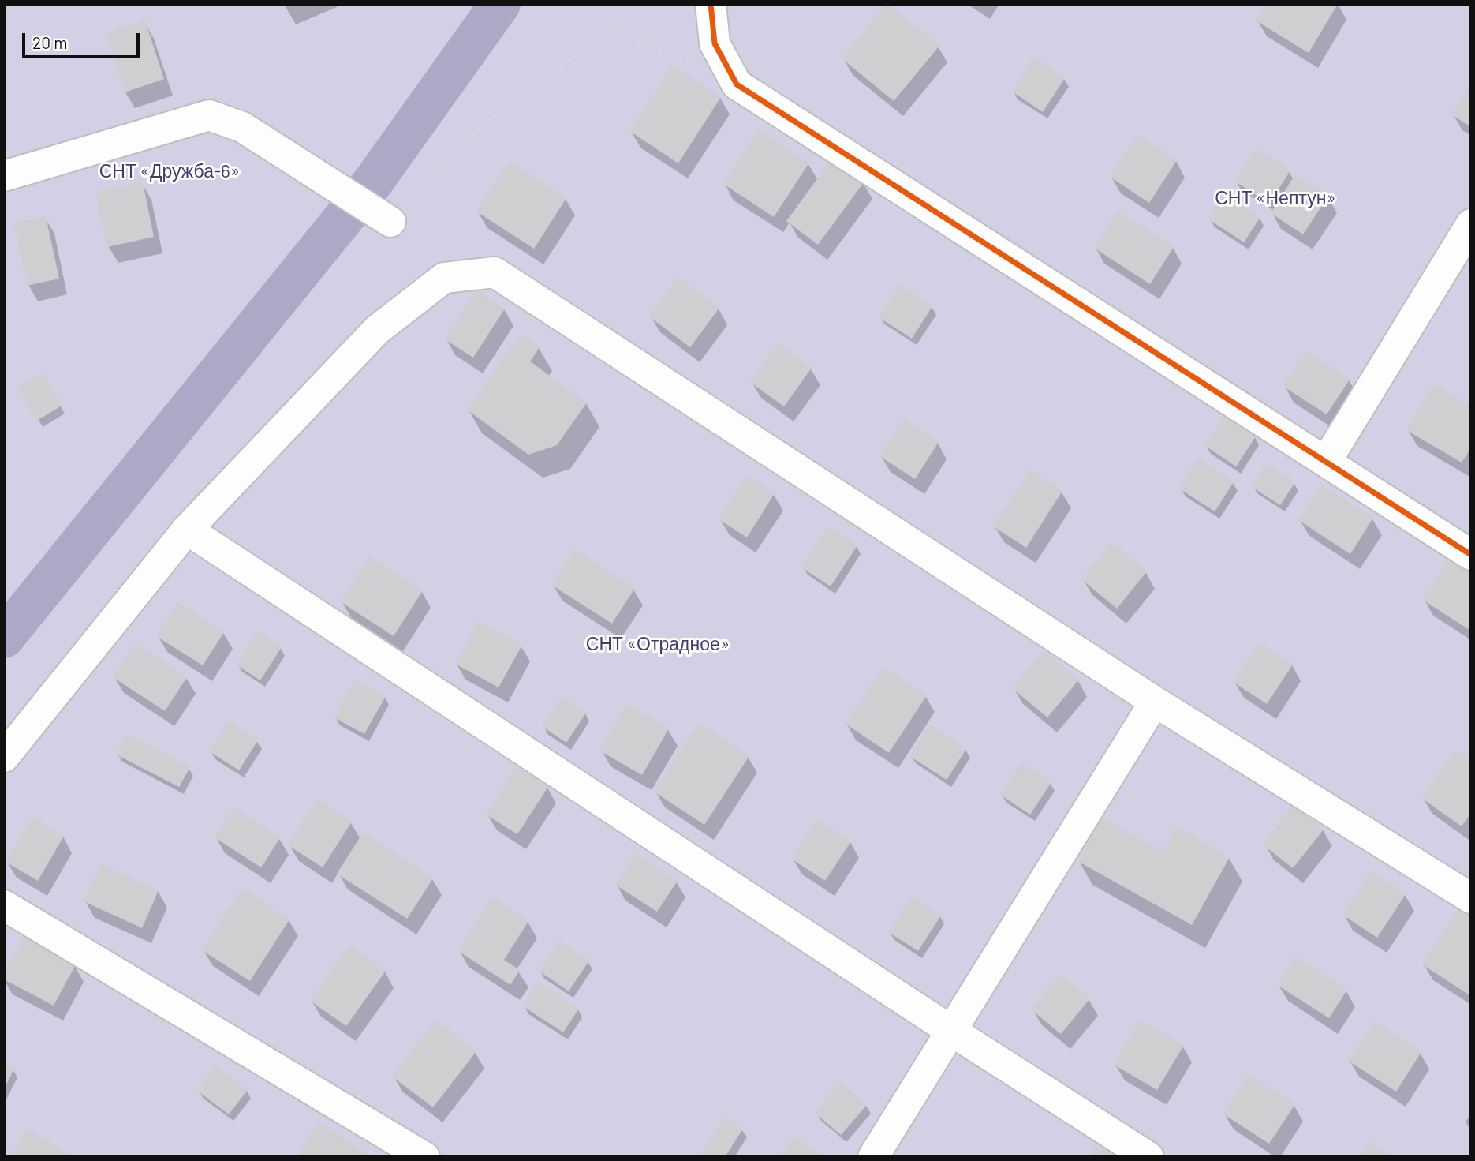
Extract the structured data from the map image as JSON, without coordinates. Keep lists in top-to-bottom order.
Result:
{
  "parks": ["СНТ «Дружба-6»", "СНТ «Нептун»", "СНТ «Отрадное»"],
  "scale_bar": "20 m"
}
